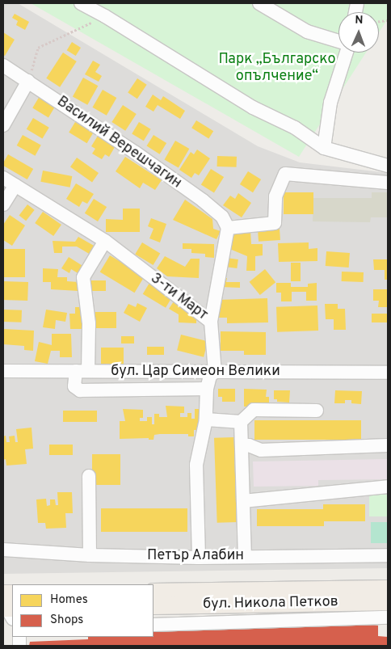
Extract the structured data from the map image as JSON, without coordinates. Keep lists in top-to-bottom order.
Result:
{
  "streets": {
    "main road": ["бул. Никола Петков"],
    "street": [
      "Василий Верешчагин",
      "3-ти Март",
      "бул. Цар Симеон Велики",
      "Петър Алабин"
    ]
  },
  "crossings": [
    ["3-ти Март", "бул. Цар Симеон Велики"],
    ["3-ти Март", "Петър Алабин"]
  ],
  "parks": ["Парк „Българско опълчение“"],
  "legend": ["Homes", "Shops"],
  "north": "top"
}
